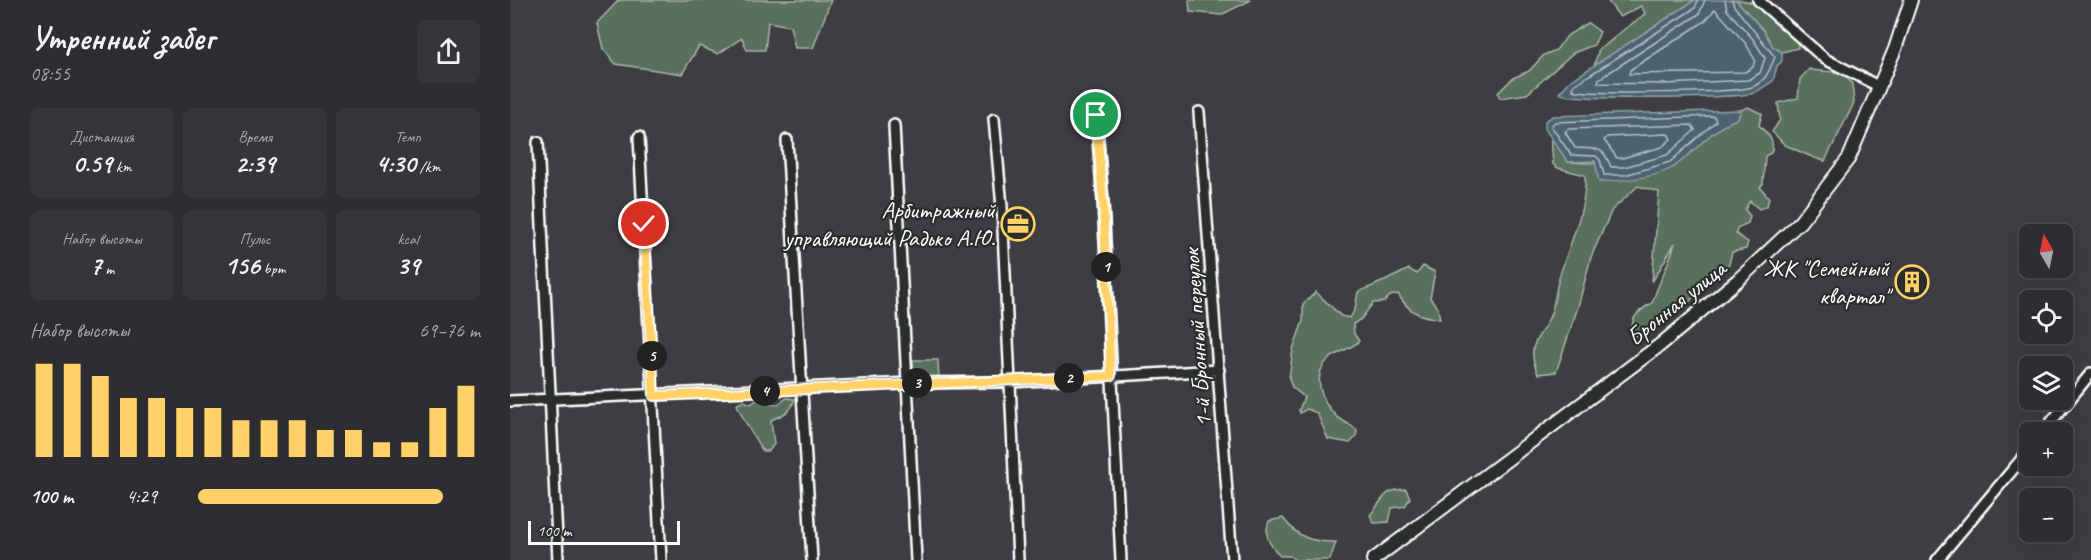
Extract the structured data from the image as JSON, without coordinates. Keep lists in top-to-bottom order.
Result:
{
  "streets": {
    "street": ["Бронная улица", "1-й Бронный переулок"]
  },
  "places": {
    "office": ["Арбитражный управляющий Радько А.Ю."],
    "building": ["ЖК \"Семейный квартал\""]
  },
  "scale_bar": "100 m",
  "north": "top",
  "page": {
    "heading": ["Утренний забег", "08:55"],
    "stats": [
      ["Дистанция", "0.59 km"],
      ["Время", "2:39"],
      ["Темп", "4:30 /km"],
      ["Набор высоты", "7 m"],
      ["Пульс", "156 bpm"],
      ["kcal", "39"]
    ],
    "map_buttons": ["+", "−"],
    "pins": [
      "1",
      "5",
      "2",
      "3",
      "4"
    ],
    "chart": ["Набор высоты", "69–76 m"],
    "list": [
      {
        "name": "100 m",
        "note": "4:29"
      }
    ],
    "scale": "100 m"
  }
}
